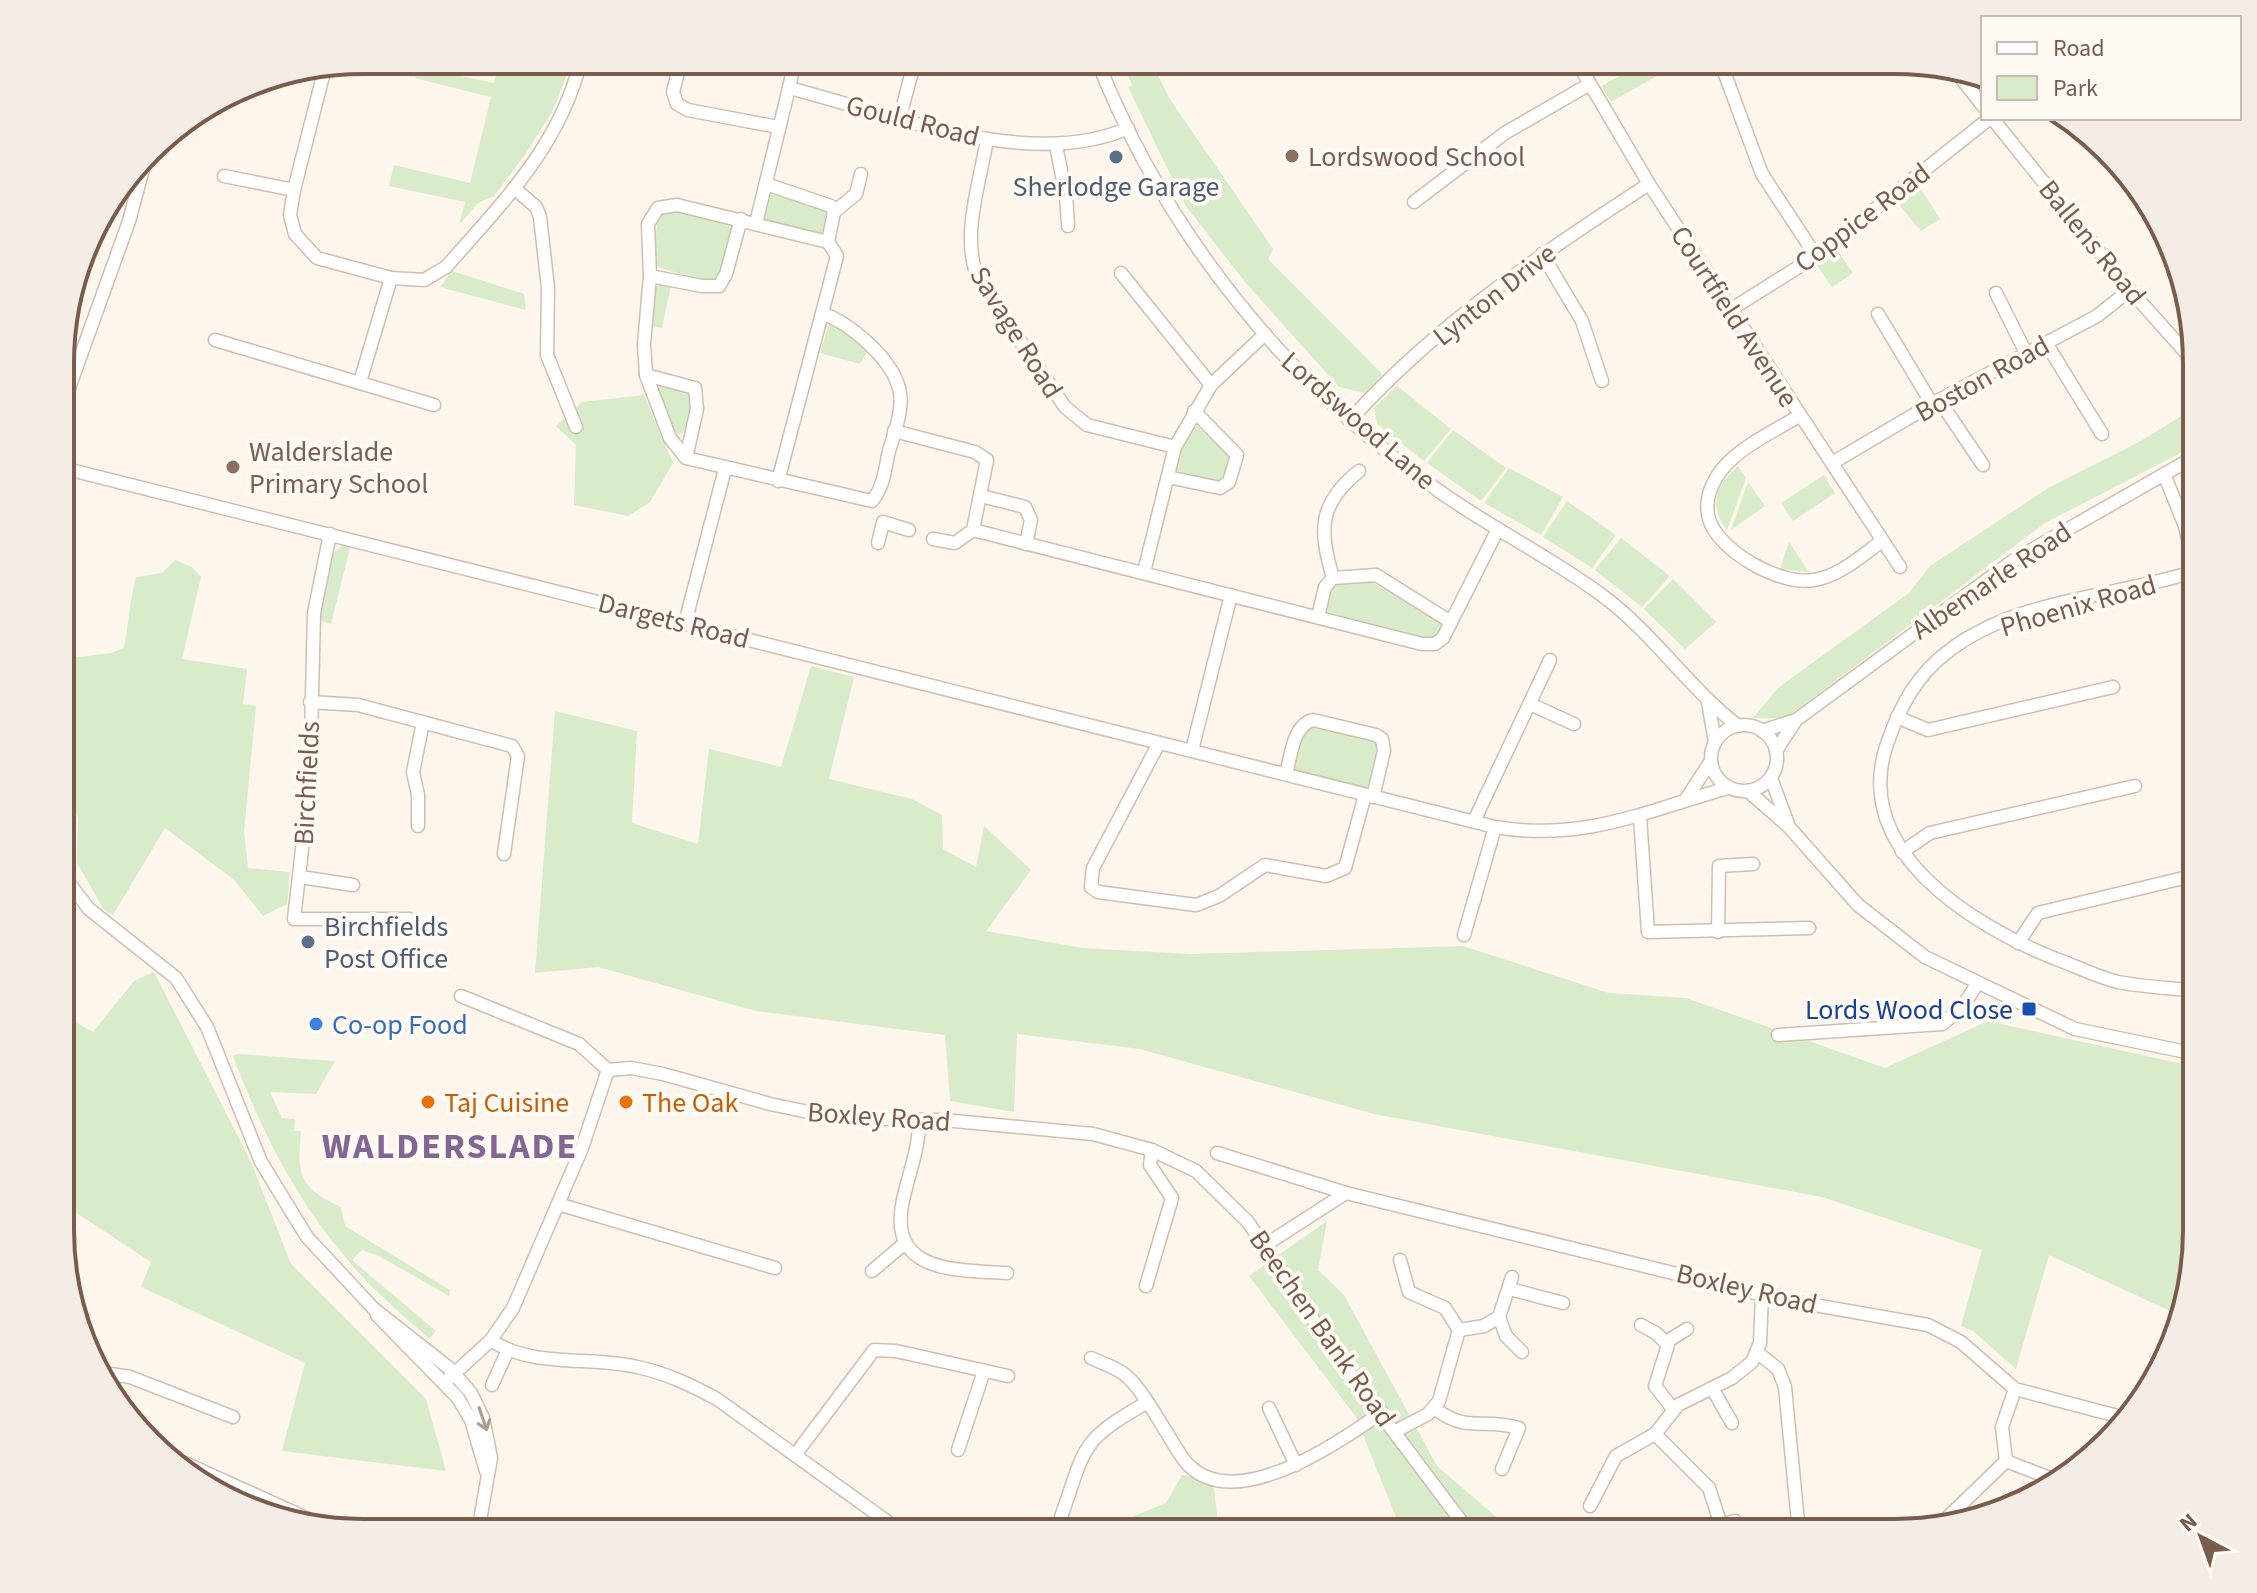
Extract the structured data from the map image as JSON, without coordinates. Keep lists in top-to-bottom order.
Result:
{
  "streets": {
    "street": [
      "Gould Road",
      "Coppice Road",
      "Ballens Road",
      "Lynton Drive",
      "Courtfield Avenue",
      "Savage Road",
      "Boston Road",
      "Lordswood Lane",
      "Albemarle Road",
      "Phoenix Road",
      "Dargets Road",
      "Birchfields",
      "Boxley Road",
      "Beechen Bank Road"
    ]
  },
  "crossings": [
    ["Gould Road", "Savage Road"],
    ["Gould Road", "Lordswood Lane"],
    ["Coppice Road", "Courtfield Avenue"],
    ["Ballens Road", "Boston Road"],
    ["Lynton Drive", "Courtfield Avenue"],
    ["Lynton Drive", "Lordswood Lane"],
    ["Courtfield Avenue", "Boston Road"],
    ["Lordswood Lane", "Albemarle Road"],
    ["Lordswood Lane", "Dargets Road"],
    ["Albemarle Road", "Dargets Road"],
    ["Dargets Road", "Birchfields"],
    ["Boxley Road", "Beechen Bank Road"]
  ],
  "districts": ["WALDERSLADE"],
  "places": {
    "other": [
      "Lordswood School",
      "Sherlodge Garage",
      "Walderslade Primary School",
      "Birchfields Post Office",
      "Co-op Food",
      "Taj Cuisine",
      "The Oak"
    ],
    "transit": ["Lords Wood Close"]
  },
  "legend": ["Road", "Park"],
  "north": "top left"
}
